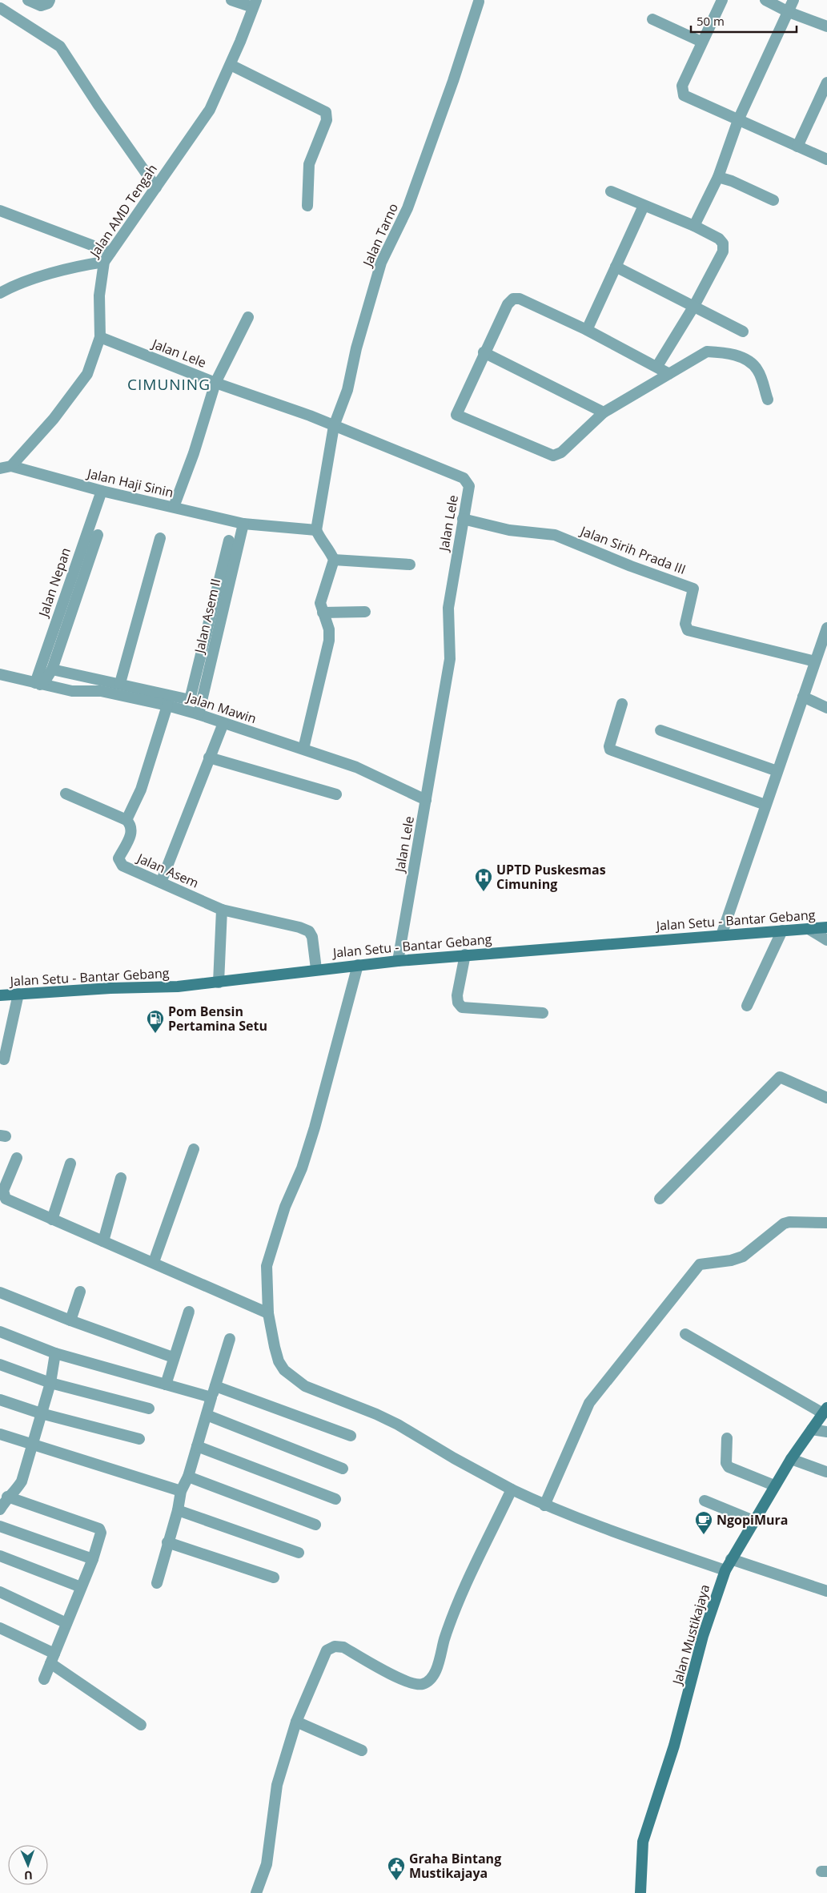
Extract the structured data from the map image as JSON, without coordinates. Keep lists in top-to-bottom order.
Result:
{
  "streets": {
    "main road": ["Jalan Setu - Bantar Gebang", "Jalan Mustikajaya"],
    "street": [
      "Jalan AMD Tengah",
      "Jalan Tarno",
      "Jalan Lele",
      "Jalan Haji Sinin",
      "Jalan Sirih Prada III",
      "Jalan Nepan",
      "Jalan Asem II",
      "Jalan Mawin",
      "Jalan Asem"
    ]
  },
  "crossings": [
    ["Jalan AMD Tengah", "Jalan Lele"],
    ["Jalan AMD Tengah", "Jalan Haji Sinin"],
    ["Jalan Tarno", "Jalan Lele"],
    ["Jalan Tarno", "Jalan Haji Sinin"],
    ["Jalan Lele", "Jalan Sirih Prada III"],
    ["Jalan Lele", "Jalan Mawin"],
    ["Jalan Lele", "Jalan Setu - Bantar Gebang"],
    ["Jalan Haji Sinin", "Jalan Nepan"],
    ["Jalan Haji Sinin", "Jalan Asem II"],
    ["Jalan Nepan", "Jalan Mawin"],
    ["Jalan Asem II", "Jalan Mawin"],
    ["Jalan Asem", "Jalan Setu - Bantar Gebang"]
  ],
  "districts": ["CIMUNING"],
  "places": {
    "hospital": ["UPTD Puskesmas Cimuning"],
    "fuel station": ["Pom Bensin Pertamina Setu"],
    "cafe": ["NgopiMura"],
    "public building": ["Graha Bintang Mustikajaya"]
  },
  "scale_bar": "50 m",
  "north": "bottom"
}
